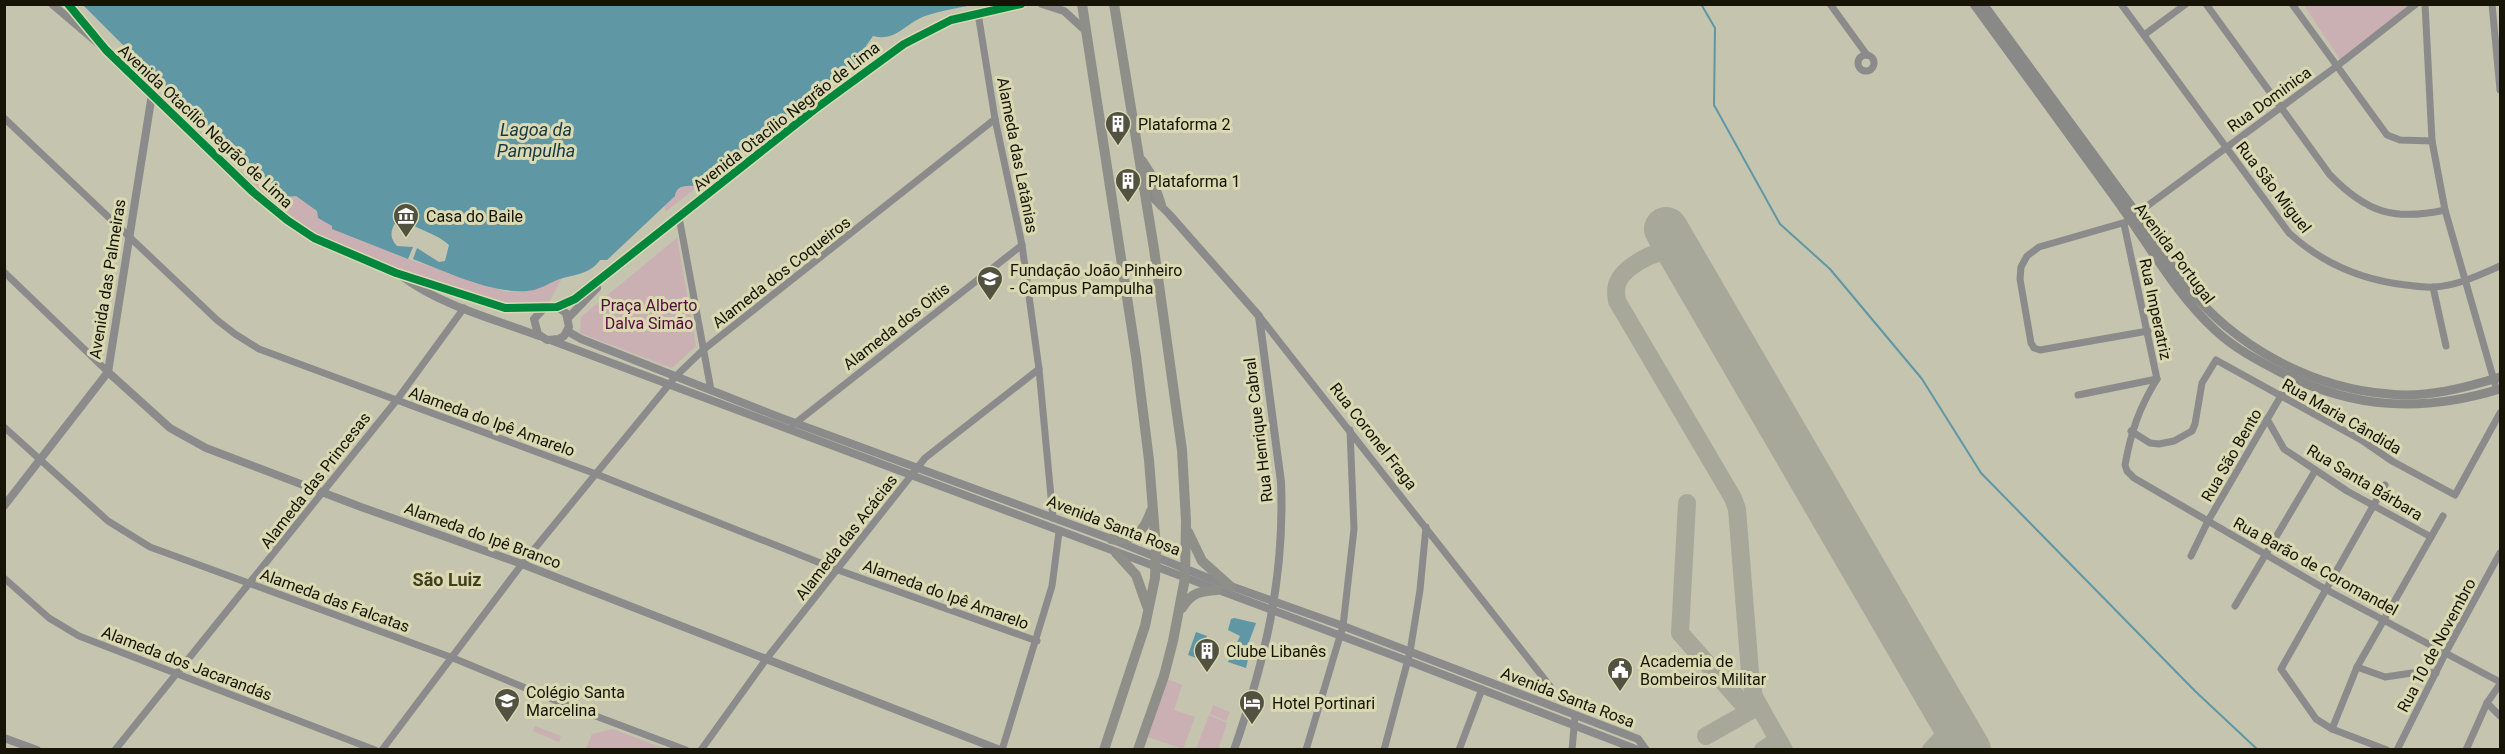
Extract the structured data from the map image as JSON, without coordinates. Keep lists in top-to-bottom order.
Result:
{
  "streets": {
    "main road": ["Avenida Portugal"],
    "street": [
      "Rua Dominica",
      "Avenida Otacílio Negrão de Lima",
      "Alameda das Latânias",
      "Rua São Miguel",
      "Alameda dos Coqueiros",
      "Avenida das Palmeiras",
      "Rua Imperatriz",
      "Alameda dos Oitis",
      "Rua Maria Cândida",
      "Alameda do Ipê Amarelo",
      "Rua Henrique Cabral",
      "Rua Coronel Fraga",
      "Rua São Bento",
      "Alameda das Princesas",
      "Rua Santa Bárbara",
      "Avenida Santa Rosa",
      "Alameda do Ipê Branco",
      "Alameda das Acácias",
      "Rua Barão de Coromandel",
      "Alameda das Falcatas",
      "Rua 10 de Novembro",
      "Alameda dos Jacarandás"
    ]
  },
  "crossings": [
    ["Rua Dominica", "Rua São Miguel"],
    ["Rua Dominica", "Avenida Portugal"],
    ["Rua Dominica", "Rua Imperatriz"],
    ["Avenida Otacílio Negrão de Lima", "Alameda das Latânias"],
    ["Avenida Otacílio Negrão de Lima", "Avenida das Palmeiras"],
    ["Avenida Otacílio Negrão de Lima", "Alameda das Princesas"],
    ["Avenida Otacílio Negrão de Lima", "Avenida Santa Rosa"],
    ["Alameda das Latânias", "Alameda dos Coqueiros"],
    ["Alameda das Latânias", "Alameda dos Oitis"],
    ["Alameda das Latânias", "Avenida Santa Rosa"],
    ["Alameda das Latânias", "Alameda das Acácias"],
    ["Avenida Portugal", "Rua Imperatriz"],
    ["Avenida Portugal", "Rua São Bento"],
    ["Alameda dos Coqueiros", "Alameda do Ipê Amarelo"],
    ["Alameda dos Coqueiros", "Avenida Santa Rosa"],
    ["Alameda dos Coqueiros", "Alameda do Ipê Branco"],
    ["Alameda dos Coqueiros", "Alameda das Falcatas"],
    ["Avenida das Palmeiras", "Alameda do Ipê Amarelo"],
    ["Avenida das Palmeiras", "Alameda do Ipê Branco"],
    ["Avenida das Palmeiras", "Alameda das Falcatas"],
    ["Rua Imperatriz", "Rua Maria Cândida"],
    ["Rua Imperatriz", "Rua Barão de Coromandel"],
    ["Alameda dos Oitis", "Avenida Santa Rosa"],
    ["Rua Maria Cândida", "Rua São Bento"],
    ["Alameda do Ipê Amarelo", "Alameda das Princesas"],
    ["Alameda do Ipê Amarelo", "Alameda das Acácias"],
    ["Rua Henrique Cabral", "Rua Coronel Fraga"],
    ["Rua Henrique Cabral", "Avenida Santa Rosa"],
    ["Rua São Bento", "Rua Santa Bárbara"],
    ["Rua São Bento", "Rua Barão de Coromandel"],
    ["Alameda das Princesas", "Alameda do Ipê Branco"],
    ["Alameda das Princesas", "Alameda das Falcatas"],
    ["Alameda das Princesas", "Alameda dos Jacarandás"],
    ["Avenida Santa Rosa", "Alameda das Acácias"],
    ["Alameda do Ipê Branco", "Alameda das Acácias"],
    ["Rua Barão de Coromandel", "Rua 10 de Novembro"]
  ],
  "districts": ["São Luiz"],
  "water": ["Lagoa da Pampulha"],
  "parks": ["Praça Alberto Dalva Simão"],
  "places": {
    "building": ["Plataforma 2", "Plataforma 1", "Clube Libanês"],
    "museum": ["Casa do Baile"],
    "school or university": ["Fundação João Pinheiro - Campus Pampulha", "Colégio Santa Marcelina"],
    "public building": ["Academia de Bombeiros Militar"],
    "hotel": ["Hotel Portinari"]
  }
}
